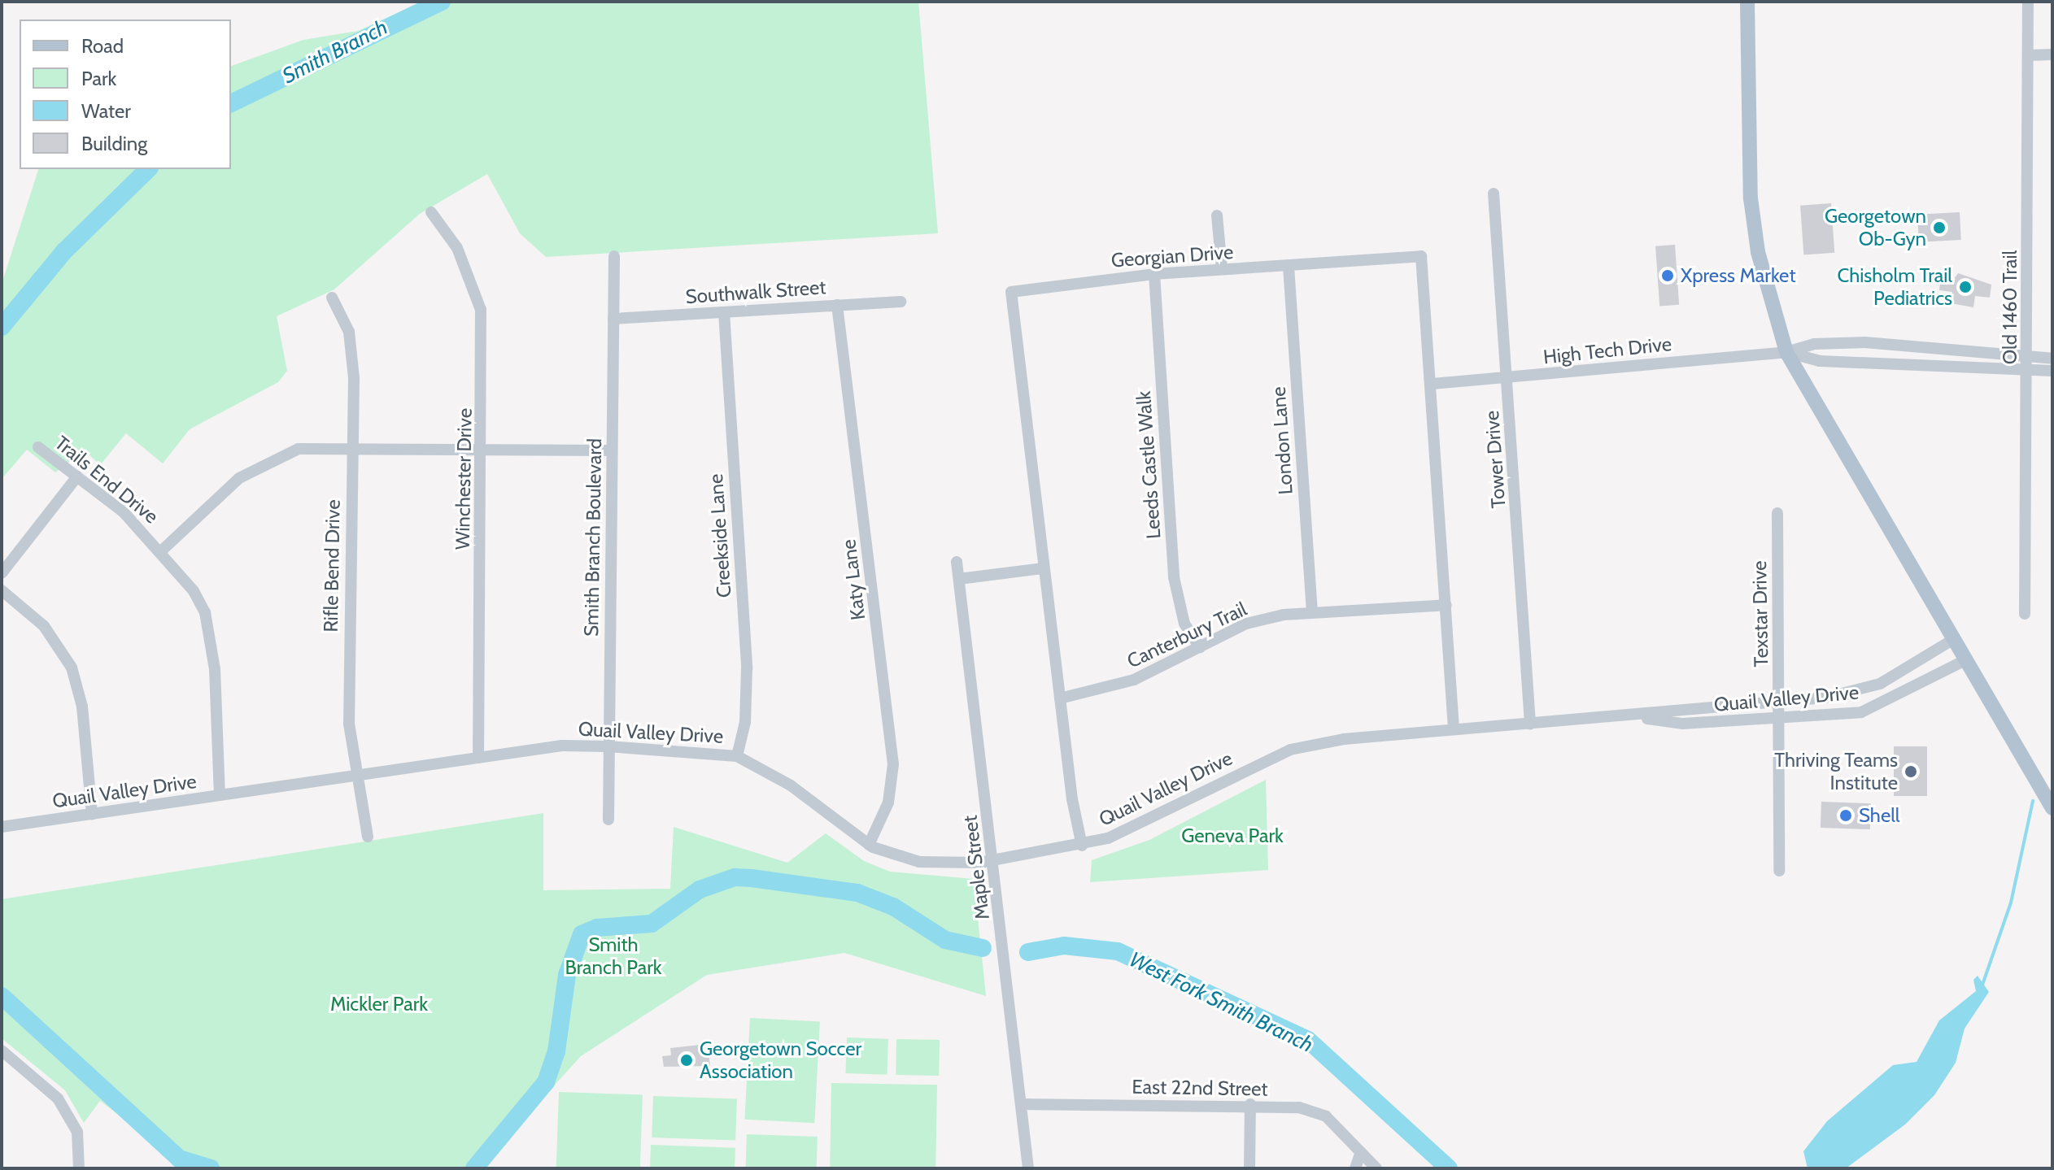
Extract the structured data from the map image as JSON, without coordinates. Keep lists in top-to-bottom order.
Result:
{
  "streets": {
    "street": [
      "Georgian Drive",
      "Southwalk Street",
      "Old 1460 Trail",
      "High Tech Drive",
      "London Lane",
      "Tower Drive",
      "Leeds Castle Walk",
      "Winchester Drive",
      "Trails End Drive",
      "Creekside Lane",
      "Smith Branch Boulevard",
      "Rifle Bend Drive",
      "Katy Lane",
      "Texstar Drive",
      "Canterbury Trail",
      "Quail Valley Drive",
      "Maple Street",
      "East 22nd Street"
    ]
  },
  "crossings": [
    ["Georgian Drive", "High Tech Drive"],
    ["Georgian Drive", "London Lane"],
    ["Georgian Drive", "Leeds Castle Walk"],
    ["Georgian Drive", "Canterbury Trail"],
    ["Georgian Drive", "Quail Valley Drive"],
    ["Southwalk Street", "Creekside Lane"],
    ["Southwalk Street", "Smith Branch Boulevard"],
    ["Southwalk Street", "Katy Lane"],
    ["Old 1460 Trail", "High Tech Drive"],
    ["High Tech Drive", "Tower Drive"],
    ["London Lane", "Canterbury Trail"],
    ["Tower Drive", "Quail Valley Drive"],
    ["Leeds Castle Walk", "Canterbury Trail"],
    ["Winchester Drive", "Quail Valley Drive"],
    ["Trails End Drive", "Quail Valley Drive"],
    ["Creekside Lane", "Quail Valley Drive"],
    ["Smith Branch Boulevard", "Quail Valley Drive"],
    ["Rifle Bend Drive", "Quail Valley Drive"],
    ["Katy Lane", "Quail Valley Drive"],
    ["Texstar Drive", "Quail Valley Drive"],
    ["Quail Valley Drive", "Maple Street"],
    ["Maple Street", "East 22nd Street"]
  ],
  "water": ["Smith Branch", "West Fork Smith Branch"],
  "parks": ["Geneva Park", "Smith Branch Park", "Mickler Park"],
  "places": [
    "Georgetown Ob-Gyn",
    "Xpress Market",
    "Chisholm Trail Pediatrics",
    "Thriving Teams Institute",
    "Shell",
    "Georgetown Soccer Association"
  ],
  "legend": [
    "Road",
    "Park",
    "Water",
    "Building"
  ]
}
